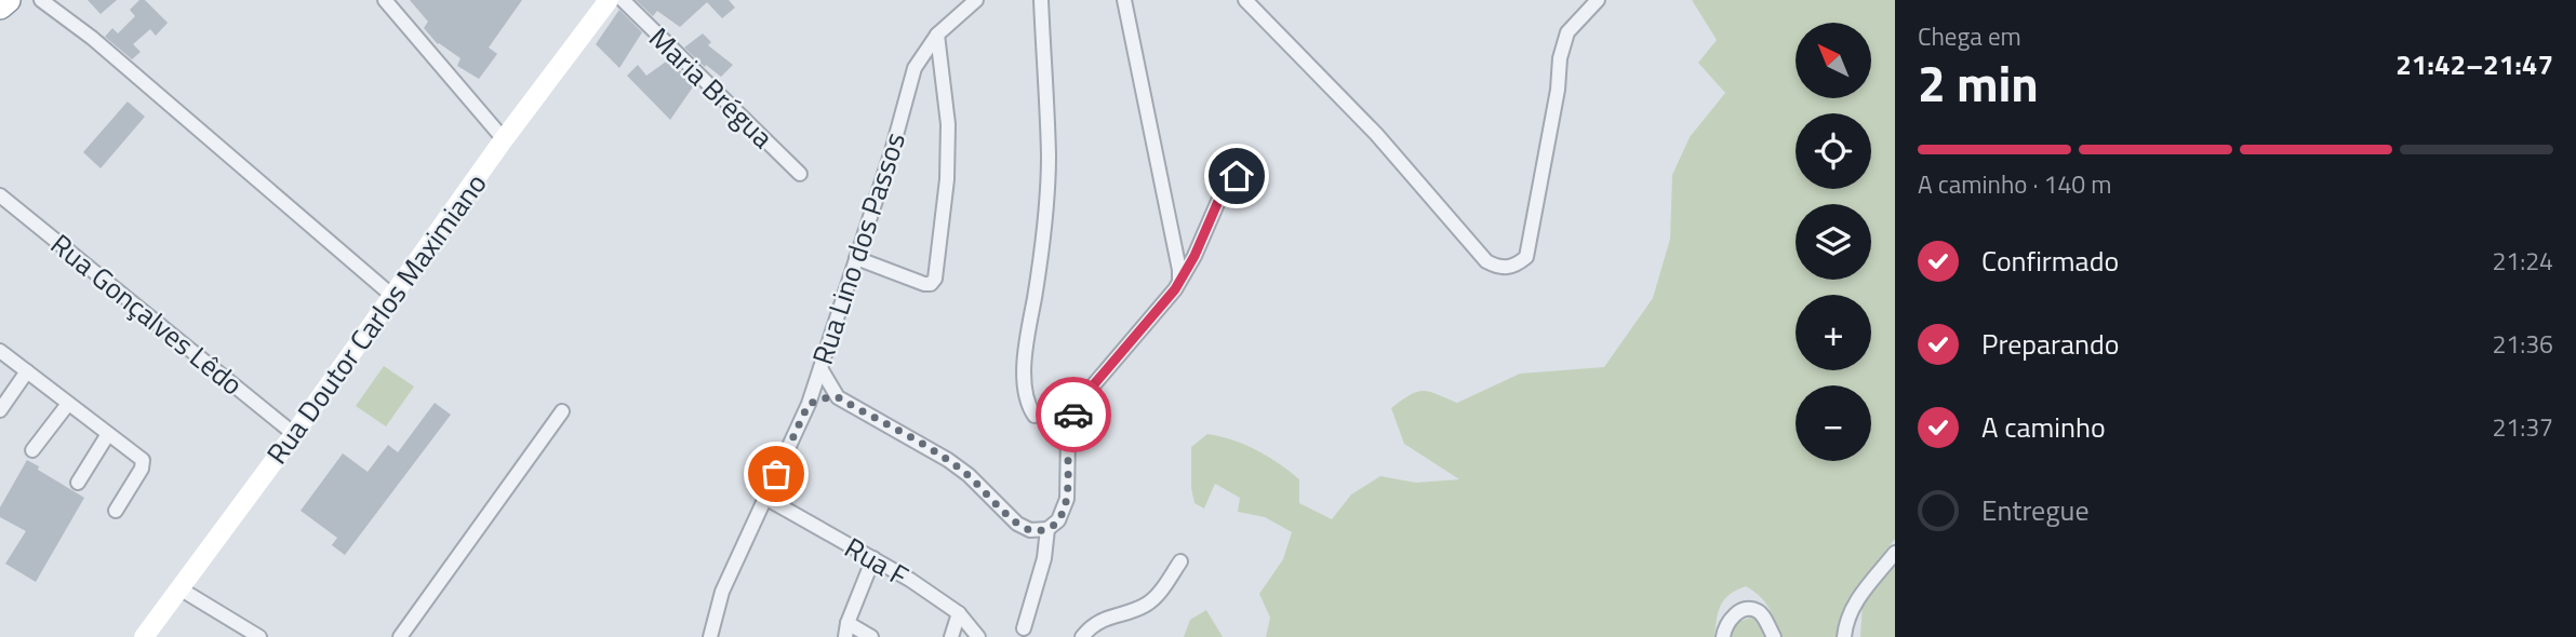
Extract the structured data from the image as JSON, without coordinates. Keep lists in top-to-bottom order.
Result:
{
  "streets": {
    "main road": ["Rua Doutor Carlos Maximiano"],
    "street": [
      "Maria Brégua",
      "Rua Lino dos Passos",
      "Rua Gonçalves Lêdo",
      "Rua F"
    ]
  },
  "crossings": [
    ["Rua Lino dos Passos", "Rua F"],
    ["Rua Gonçalves Lêdo", "Rua Doutor Carlos Maximiano"]
  ],
  "north": "top left",
  "page": {
    "heading": ["2 min", "Chega em", "21:42–21:47"],
    "map_buttons": ["+", "−"],
    "bar": "A caminho · 140 m",
    "list": [
      ["Confirmado", "21:24"],
      ["Preparando", "21:36"],
      ["A caminho", "21:37"],
      "Entregue"
    ]
  }
}
